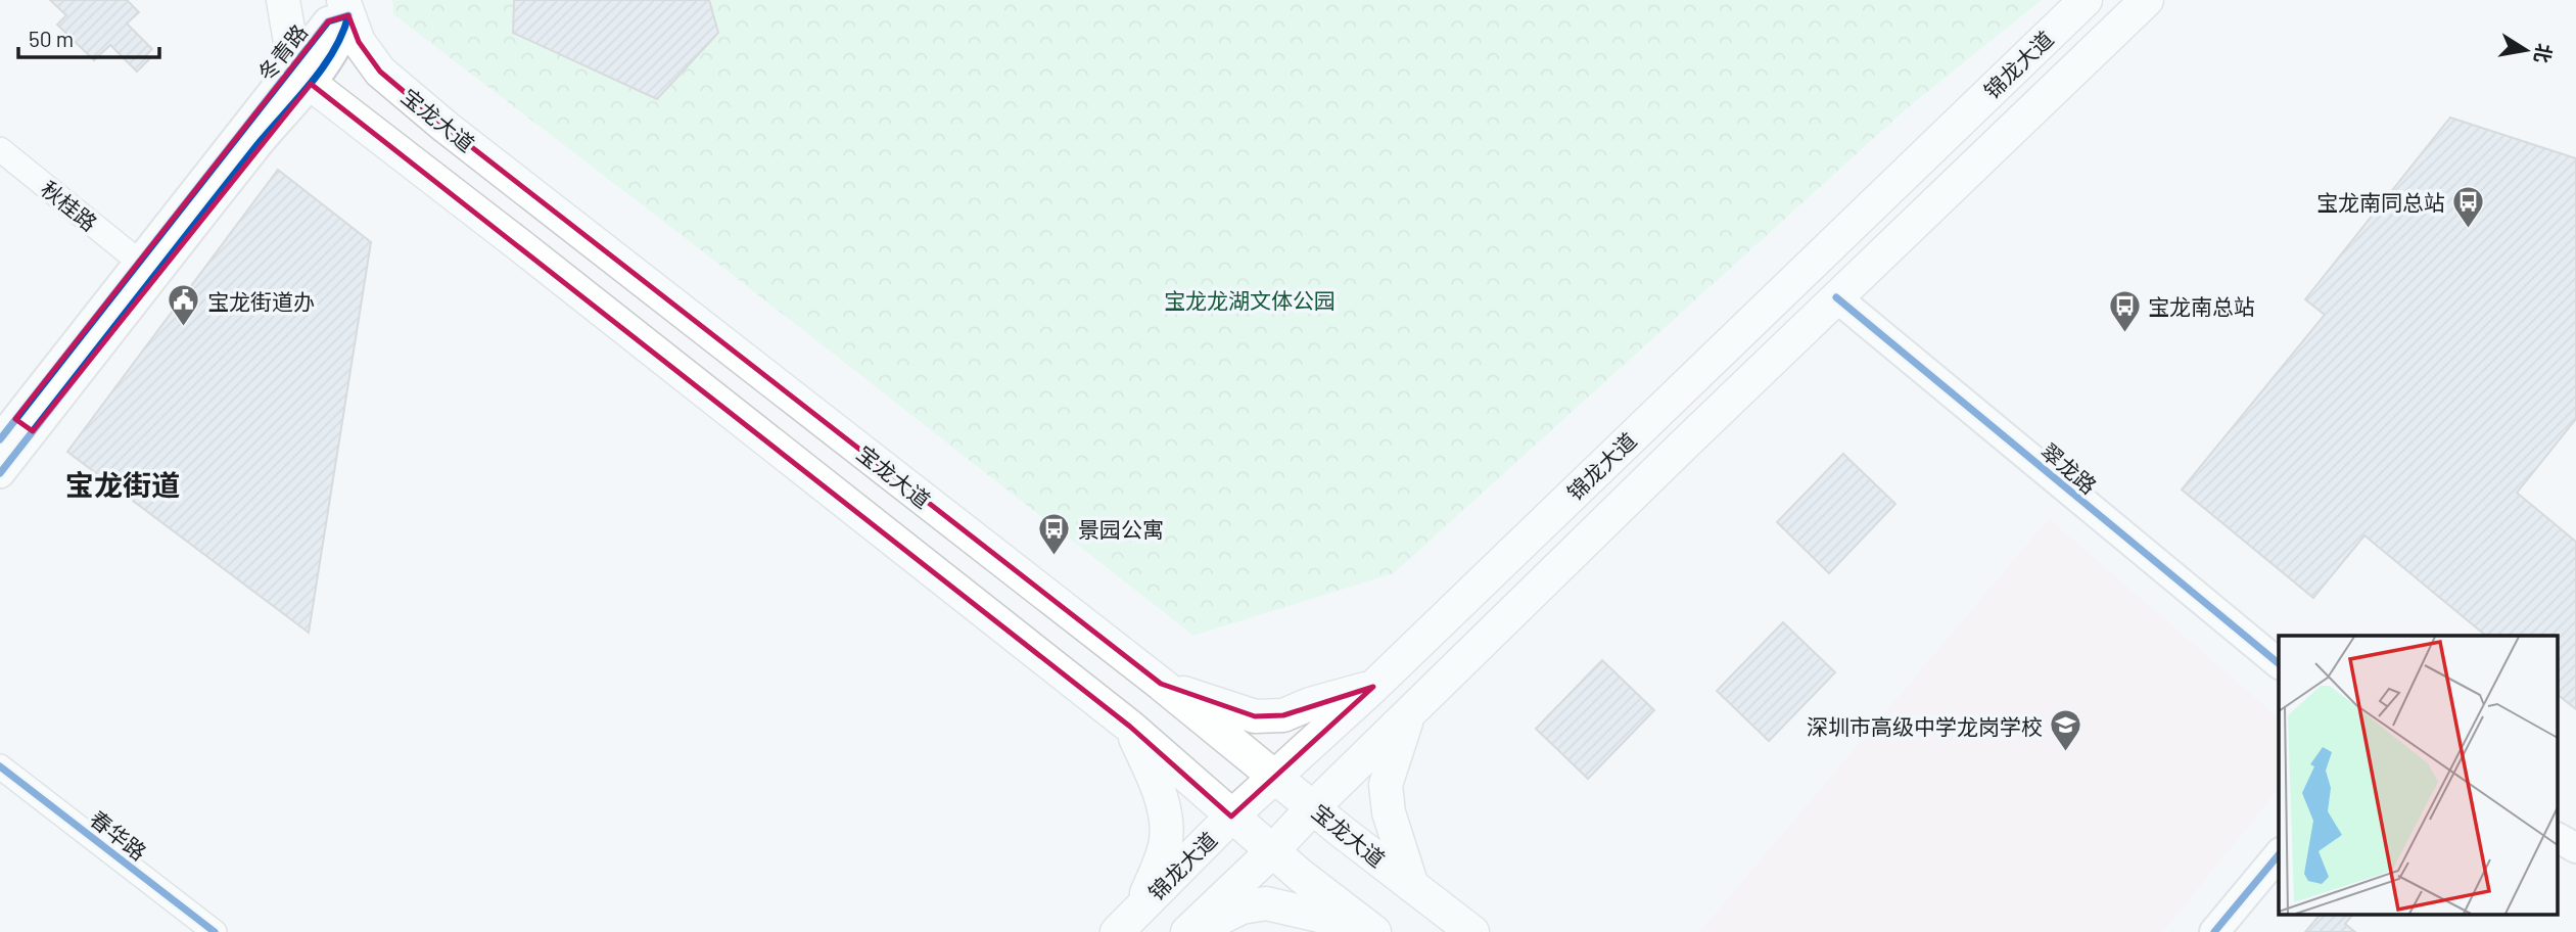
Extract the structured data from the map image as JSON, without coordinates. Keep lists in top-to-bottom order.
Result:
{
  "streets": {
    "main road": ["锦龙大道", "宝龙大道"],
    "street": [
      "冬青路",
      "秋桂路",
      "翠龙路",
      "春华路"
    ]
  },
  "crossings": [
    ["冬青路", "宝龙大道"],
    ["冬青路", "秋桂路"],
    ["锦龙大道", "宝龙大道"],
    ["锦龙大道", "翠龙路"]
  ],
  "districts": ["宝龙街道"],
  "parks": ["宝龙龙湖文体公园"],
  "places": {
    "bus stop": ["宝龙南同总站", "宝龙南总站", "景园公寓"],
    "public building": ["宝龙街道办"],
    "school or university": ["深圳市高级中学龙岗学校"]
  },
  "scale_bar": "50 m",
  "north": "right"
}
